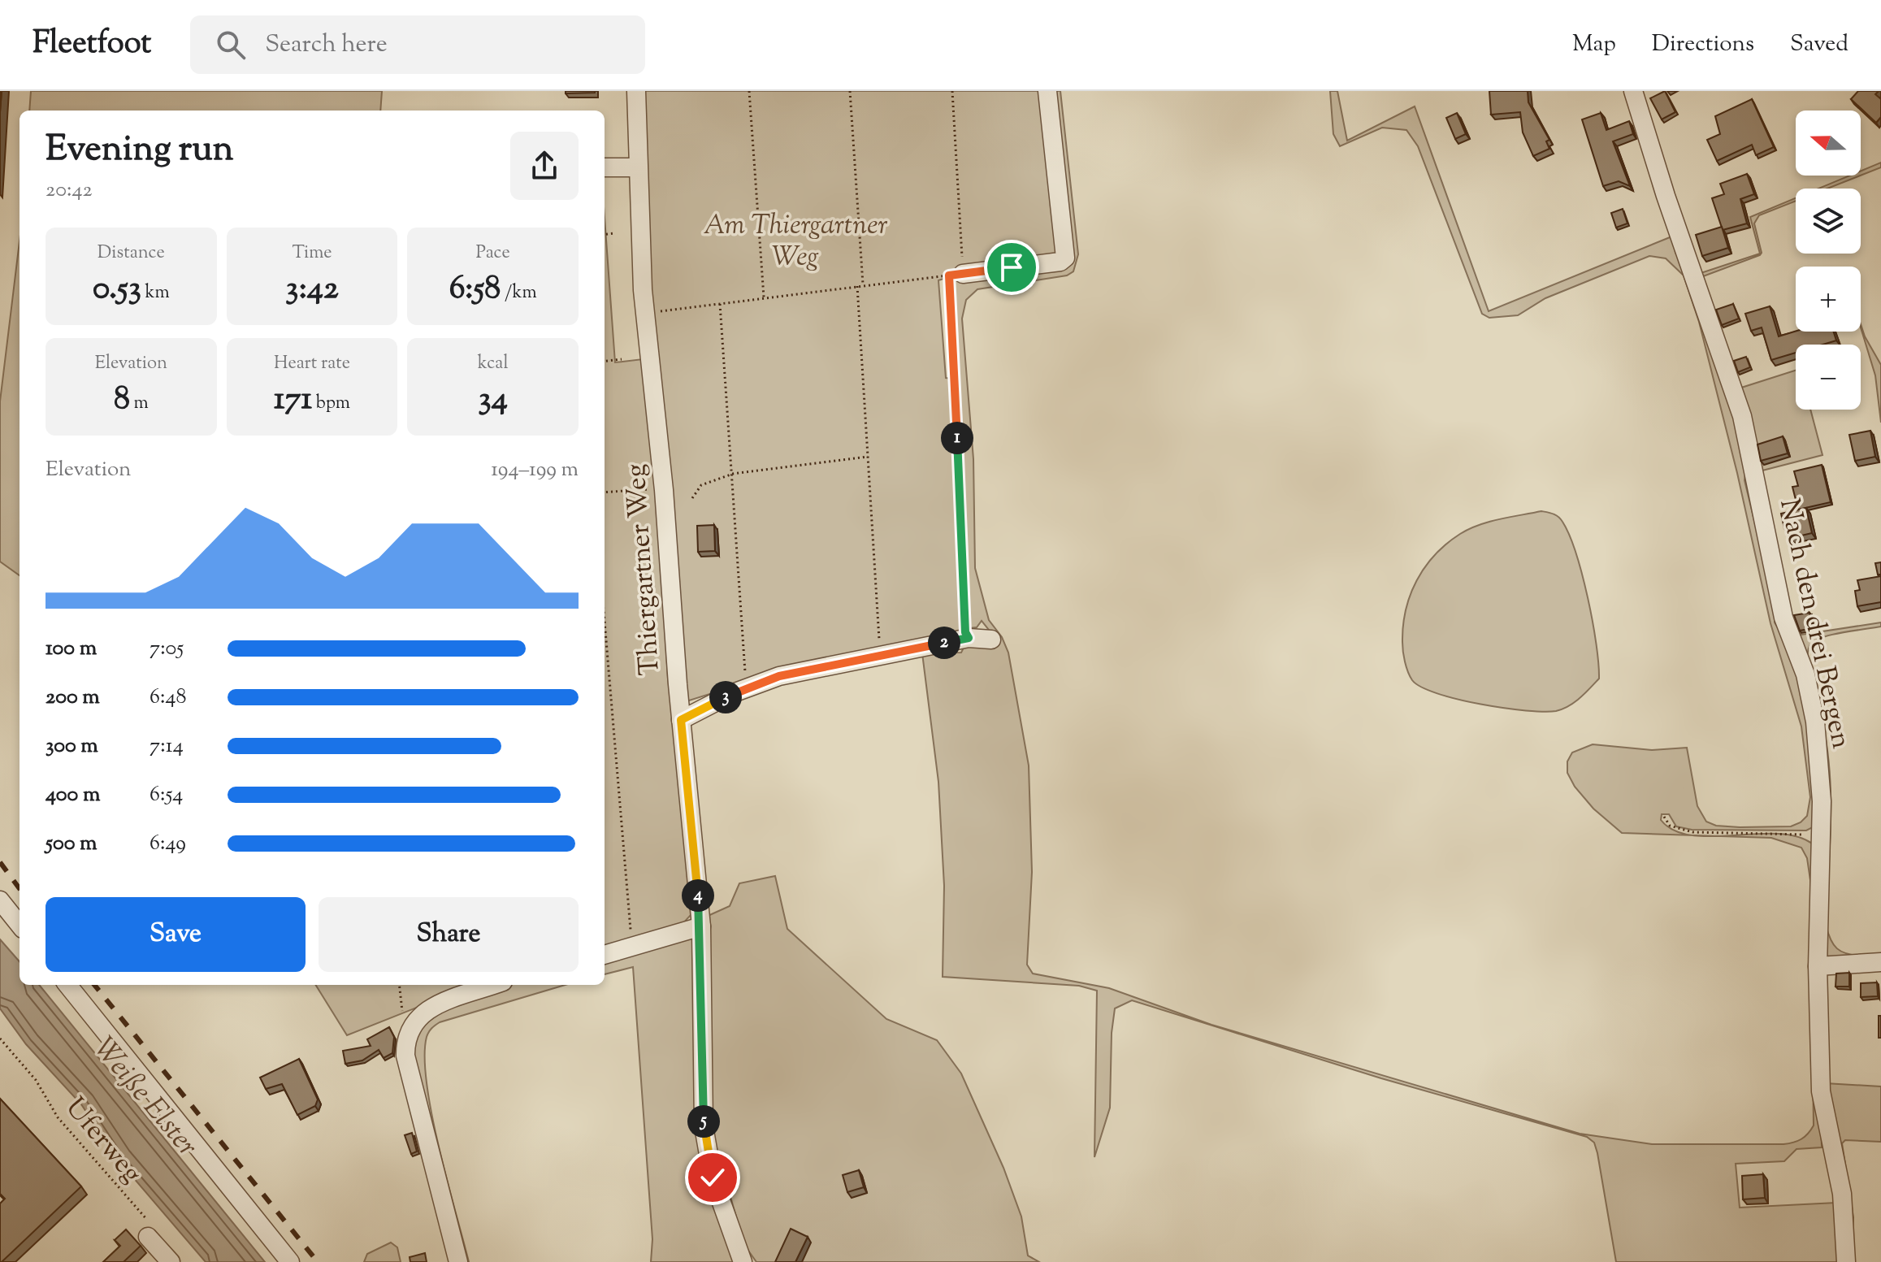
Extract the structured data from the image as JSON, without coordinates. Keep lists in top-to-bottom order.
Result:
{
  "streets": {
    "street": ["Thiergartner Weg", "Nach den drei Bergen"],
    "path": ["Uferweg"]
  },
  "water": ["Weiße Elster"],
  "parks": ["Am Thiergartner Weg"],
  "north": "left",
  "page": {
    "header": "Fleetfoot",
    "search": "Search here",
    "nav": ["Map", "Directions", "Saved"],
    "map_buttons": ["+", "−"],
    "heading": ["Evening run", "20:42"],
    "stats": [
      ["Distance", "0.53 km"],
      ["Time", "3:42"],
      ["Pace", "6:58 /km"],
      ["Elevation", "8 m"],
      ["Heart rate", "171 bpm"],
      ["kcal", "34"]
    ],
    "pins": [
      "1",
      "2",
      "3",
      "4",
      "5"
    ],
    "chart": ["Elevation", "194–199 m"],
    "list": [
      {
        "name": "100 m",
        "note": "7:05"
      },
      {
        "name": "200 m",
        "note": "6:48"
      },
      {
        "name": "300 m",
        "note": "7:14"
      },
      {
        "name": "400 m",
        "note": "6:54"
      },
      {
        "name": "500 m",
        "note": "6:49"
      }
    ],
    "buttons": ["Save", "Share"]
  }
}
